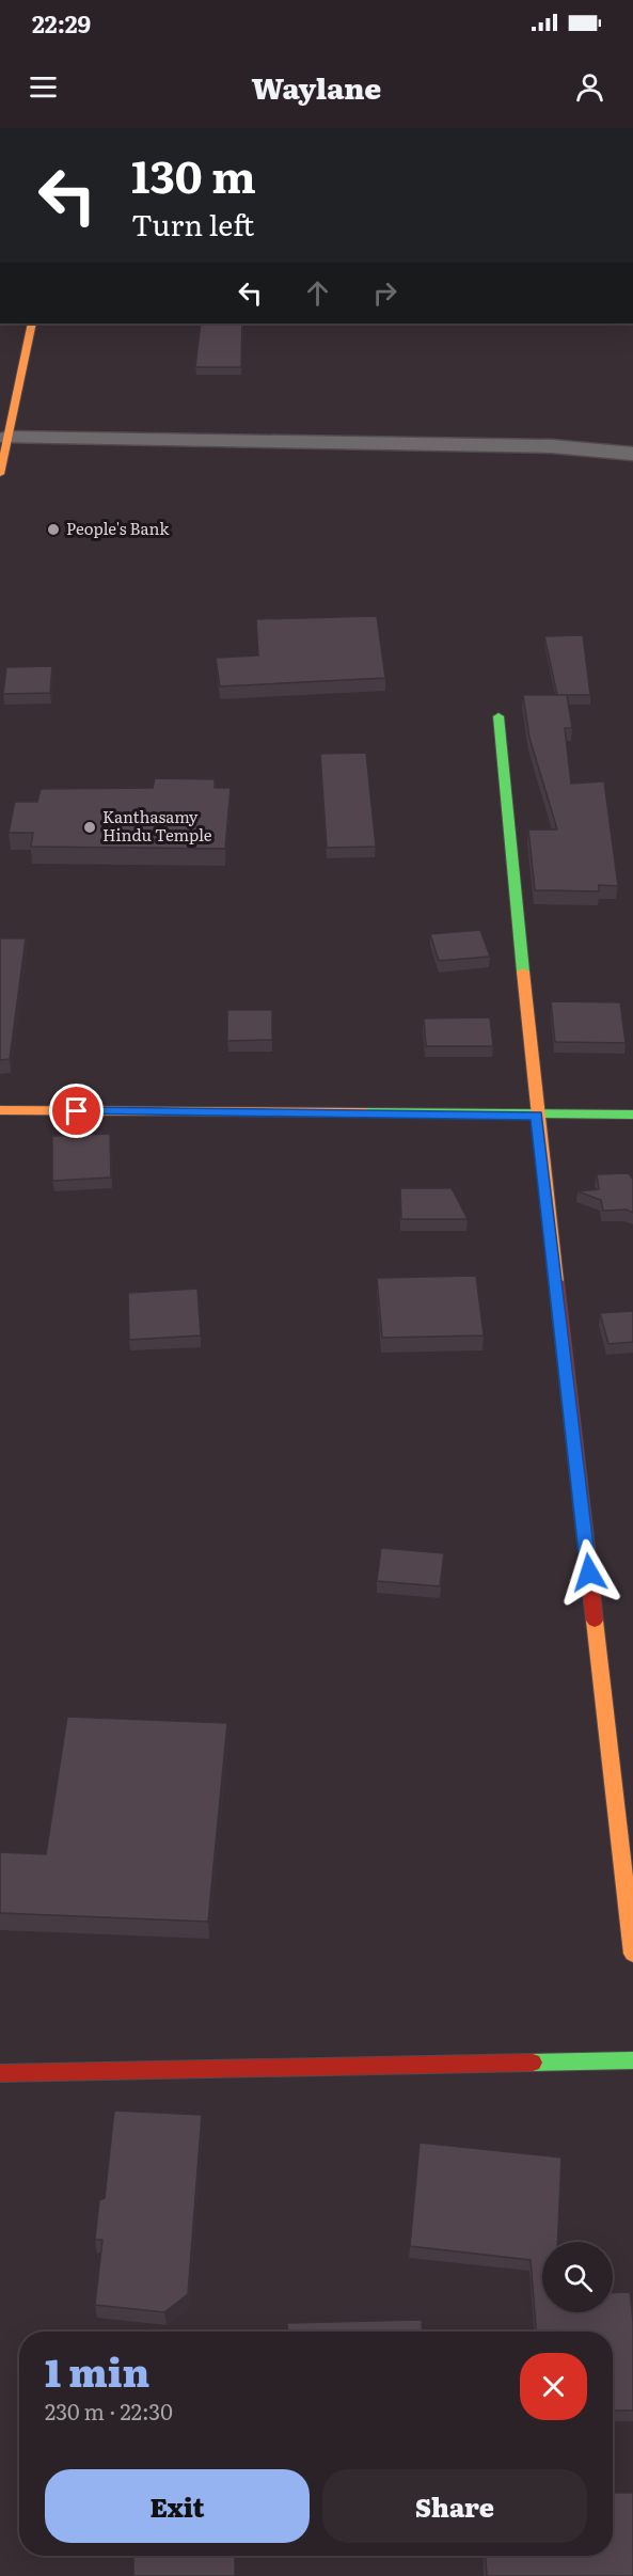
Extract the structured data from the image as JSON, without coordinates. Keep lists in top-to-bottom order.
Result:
{
  "places": ["People's Bank", "Kanthasamy Hindu Temple"],
  "page": {
    "status": "22:29",
    "header": "Waylane",
    "turn": ["130 m", "Turn left"],
    "heading": ["1 min", "230 m · 22:30"],
    "buttons": ["Exit", "Share"]
  }
}
